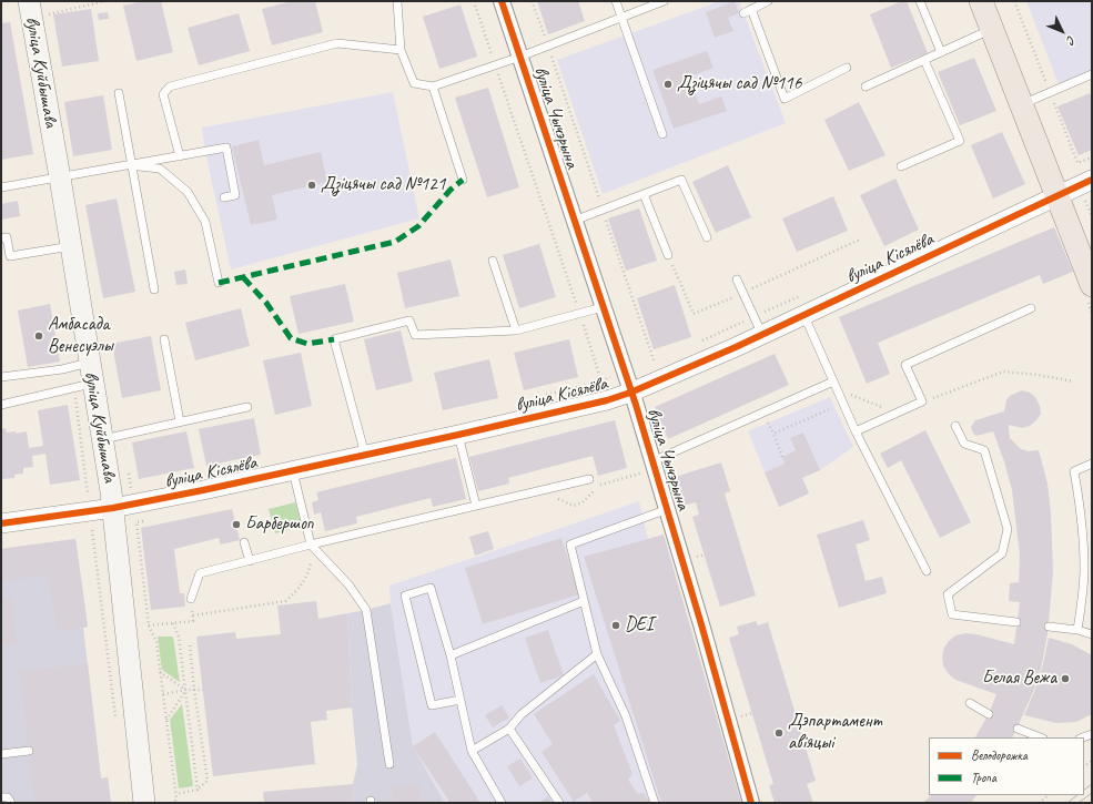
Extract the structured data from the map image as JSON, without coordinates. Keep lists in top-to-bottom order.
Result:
{
  "streets": {
    "main road": ["вуліца Куйбышава"],
    "street": ["вуліца Чычэрына", "вуліца Кісялёва"]
  },
  "crossings": [
    ["вуліца Куйбышава", "вуліца Кісялёва"],
    ["вуліца Чычэрына", "вуліца Кісялёва"]
  ],
  "places": [
    "Дзіцячы сад №116",
    "Дзіцячы сад №121",
    "Амбасада Венесуэлы",
    "Барбершоп",
    "DEI",
    "Белая Вежа",
    "Дэпартамент авіяцыі"
  ],
  "legend": ["Велодорожка", "Тропа"],
  "north": "bottom right"
}
